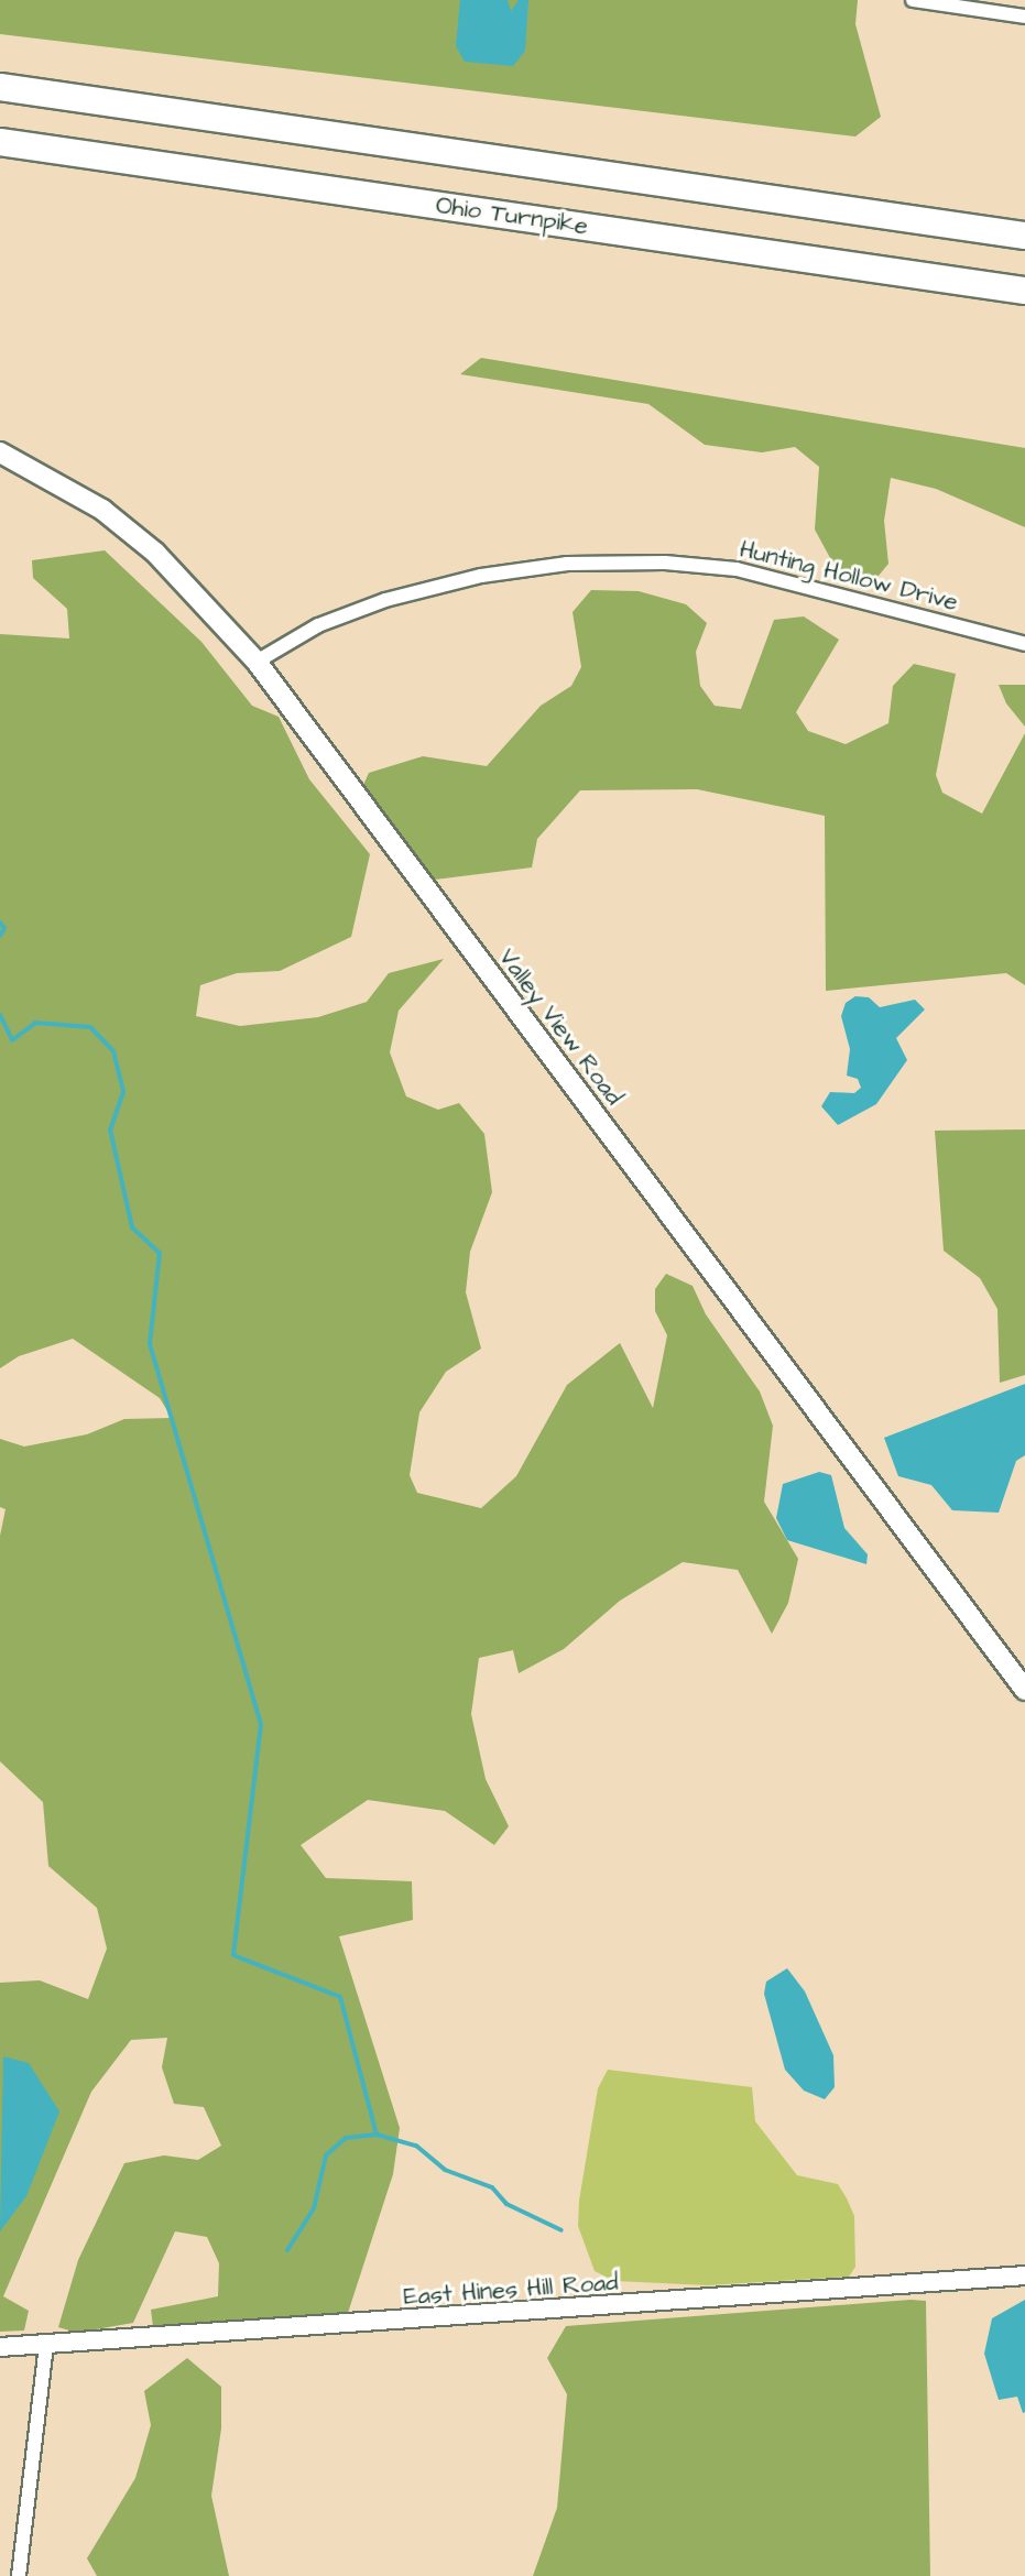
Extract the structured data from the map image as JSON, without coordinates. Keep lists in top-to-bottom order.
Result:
{
  "streets": {
    "highway": ["Ohio Turnpike"],
    "main road": ["Valley View Road"],
    "street": ["Hunting Hollow Drive", "East Hines Hill Road"]
  },
  "crossings": [
    ["Hunting Hollow Drive", "Valley View Road"]
  ]
}
